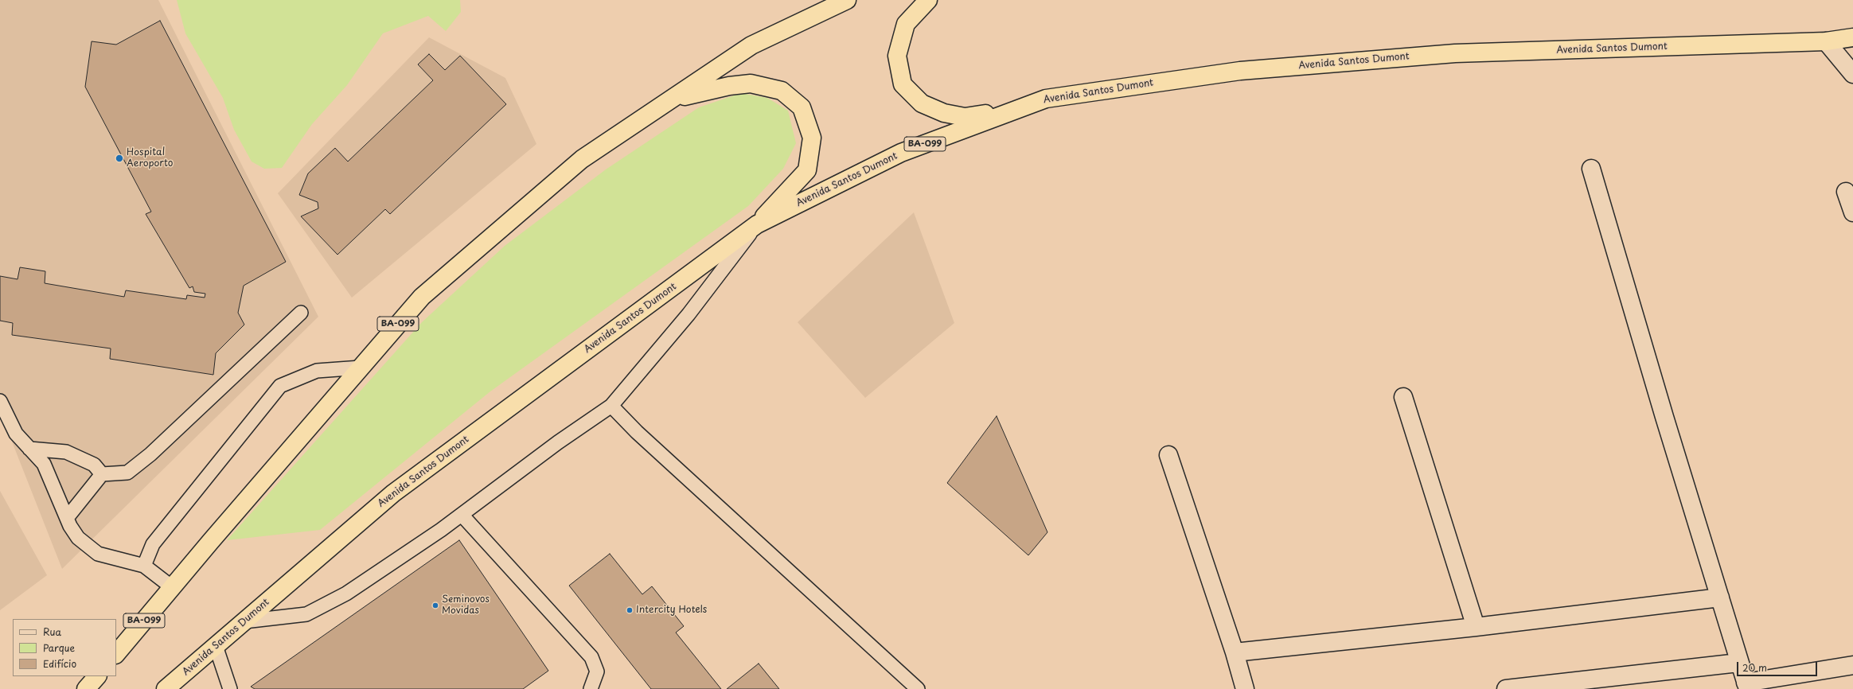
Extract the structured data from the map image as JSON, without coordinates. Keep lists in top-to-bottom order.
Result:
{
  "streets": {
    "highway": ["Avenida Santos Dumont", "BA-099"]
  },
  "places": ["Hospital Aeroporto", "Seminovos Movidas", "Intercity Hotels"],
  "legend": ["Rua", "Parque", "Edifício"],
  "scale_bar": "20 m"
}
